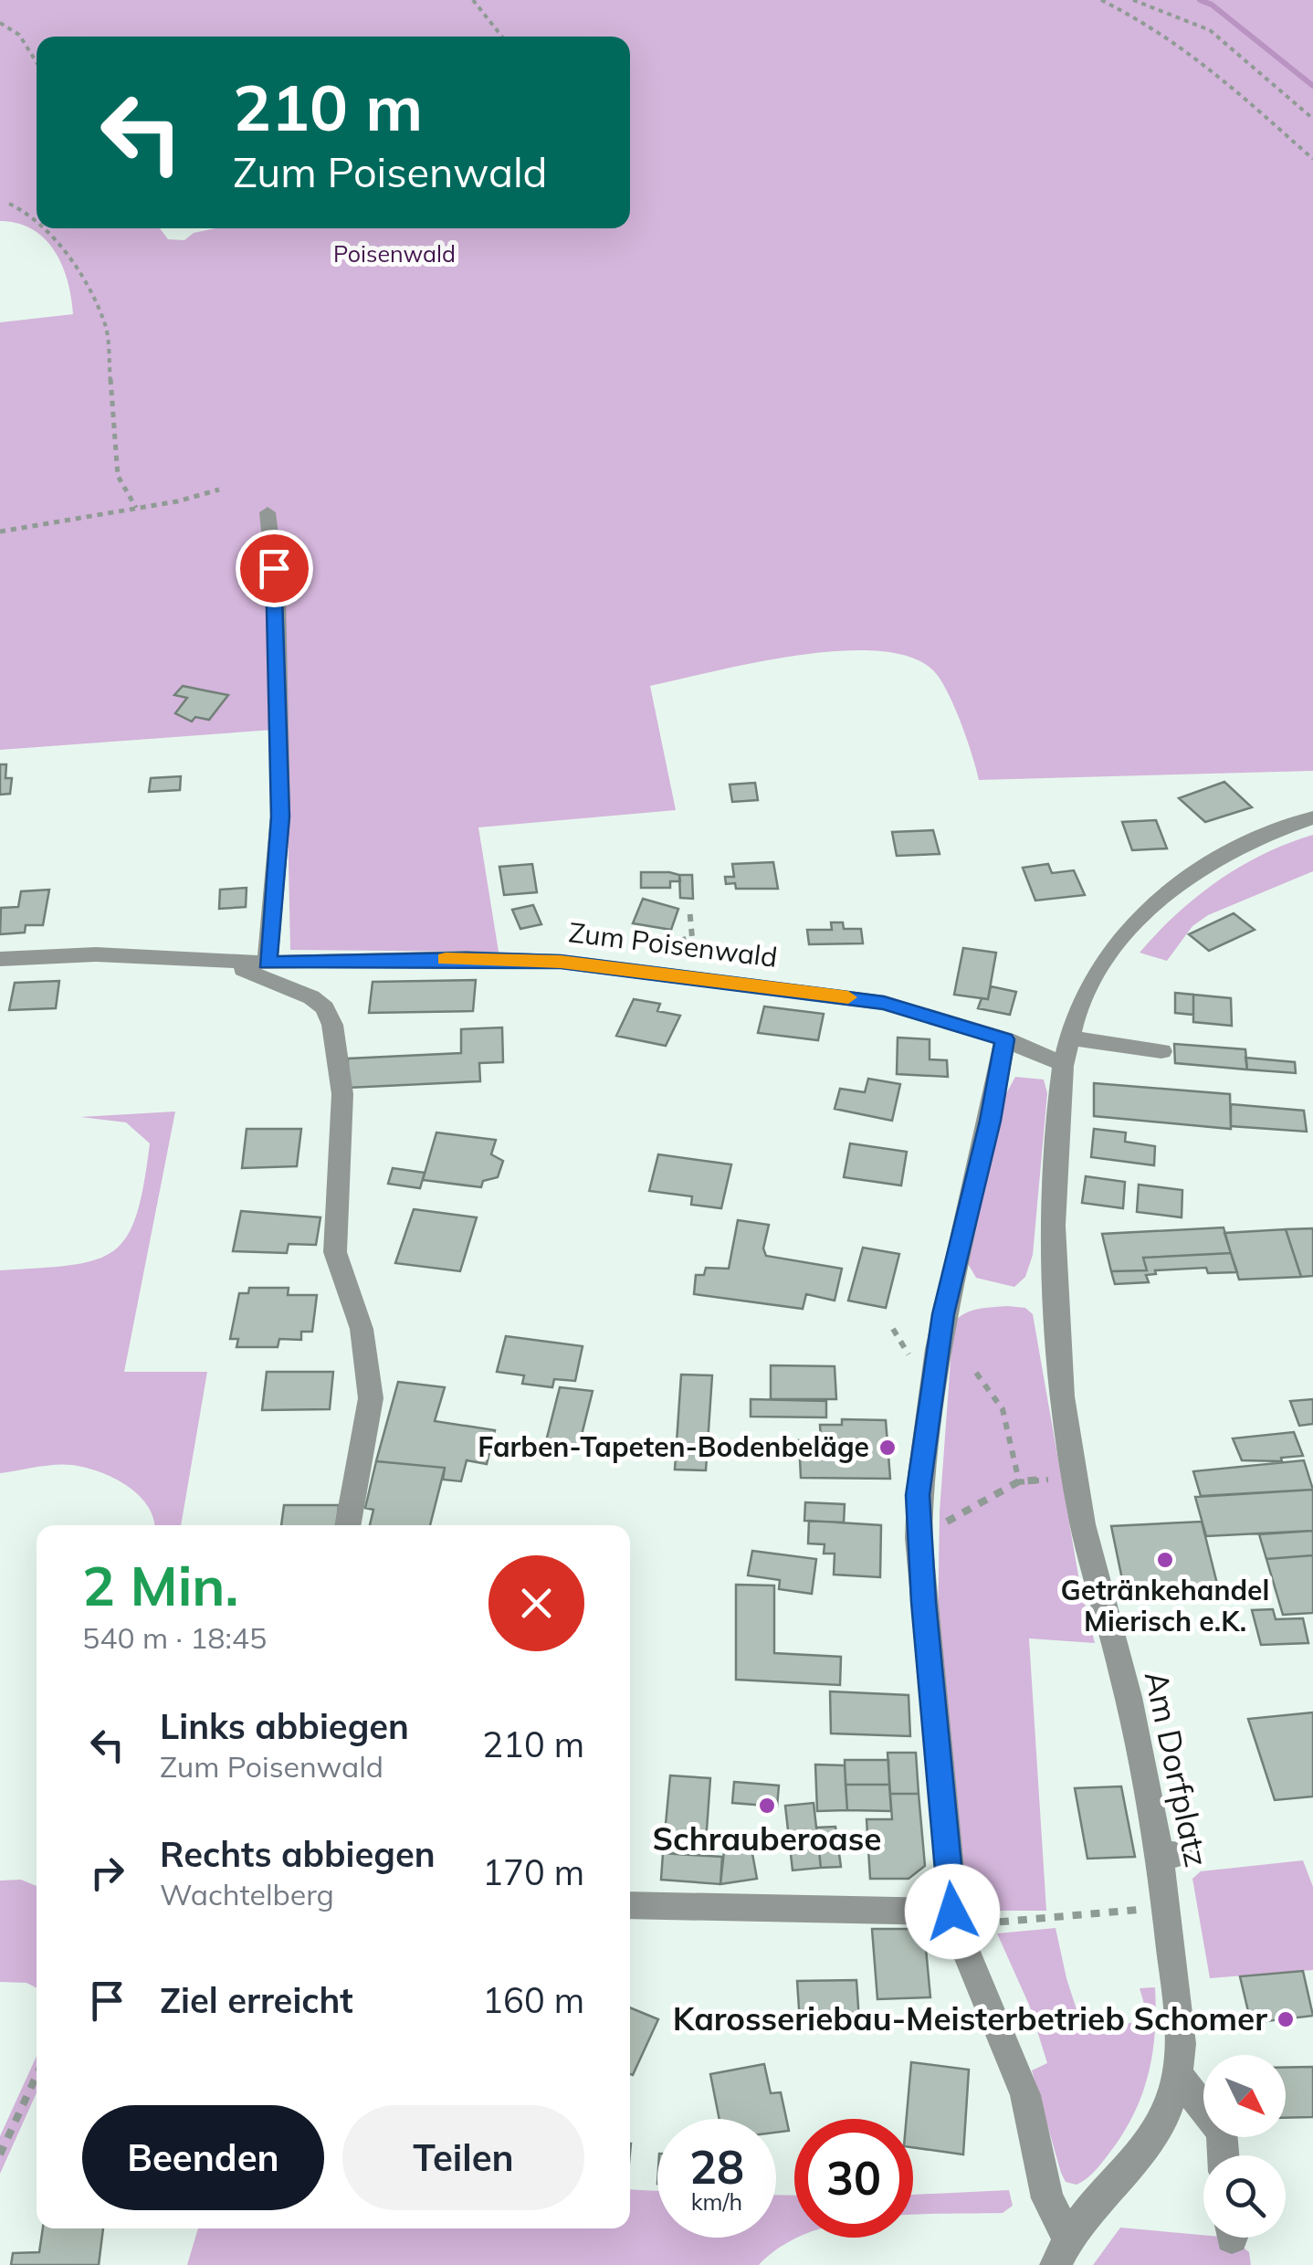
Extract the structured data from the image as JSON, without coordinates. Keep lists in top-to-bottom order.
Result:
{
  "streets": {
    "street": ["Zum Poisenwald", "Am Dorfplatz"]
  },
  "parks": ["Poisenwald"],
  "places": [
    "Farben-Tapeten-Bodenbeläge",
    "Getränkehandel Mierisch e.K.",
    "Schrauberoase",
    "Karosseriebau-Meisterbetrieb Schomer"
  ],
  "north": "bottom right",
  "page": {
    "turn": ["210 m", "Zum Poisenwald"],
    "heading": ["2 Min.", "540 m · 18:45"],
    "list": [
      {
        "name": "Links abbiegen",
        "note": "Zum Poisenwald",
        "value": "210 m"
      },
      {
        "name": "Rechts abbiegen",
        "note": "Wachtelberg",
        "value": "170 m"
      },
      {
        "name": "Ziel erreicht",
        "value": "160 m"
      }
    ],
    "buttons": ["Beenden", "Teilen"],
    "speed": "28 km/h",
    "limit": "30"
  }
}
